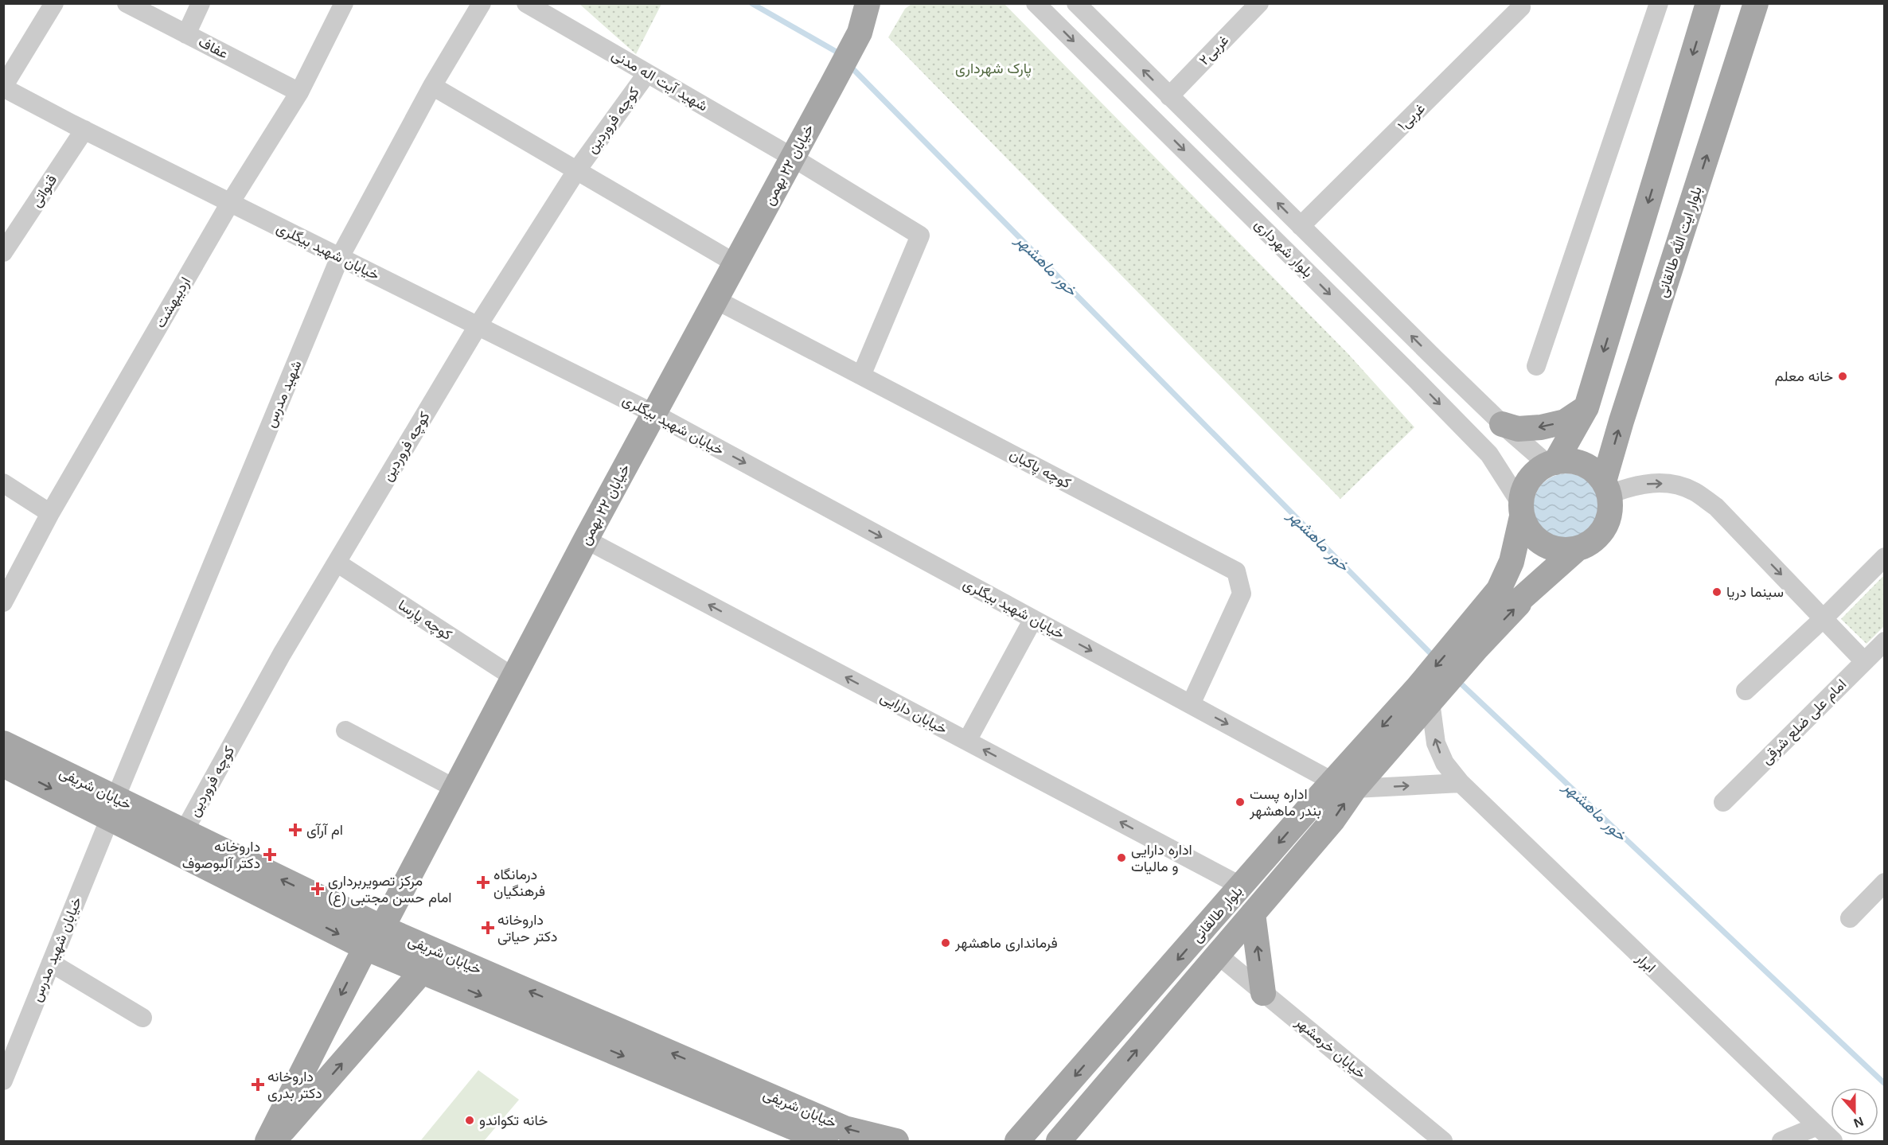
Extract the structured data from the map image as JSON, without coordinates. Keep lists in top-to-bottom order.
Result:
{
  "streets": {
    "main road": [
      "خیابان ۲۲ بهمن",
      "بلوار ایت الله طالقانی",
      "خیابان شریفی",
      "بلوار طالقانی"
    ],
    "street": [
      "عفاف",
      "۲غربی",
      "شهید آیت اله مدنی",
      "۱غربی",
      "کوچه فروردین",
      "قنواتی",
      "بلوار شهرداری",
      "خیابان شهید بیگلری",
      "اردیبهشت",
      "شهید مدرس",
      "کوچه پاکبان",
      "کوچه پارسا",
      "خیابان دارایی",
      "امام علی ضلع شرقی",
      "خیابان شهید مدرس",
      "ابرار",
      "خیابان خرمشهر"
    ]
  },
  "crossings": [
    ["عفاف", "اردیبهشت"],
    ["۲غربی", "بلوار شهرداری"],
    ["شهید آیت اله مدنی", "کوچه فروردین"],
    ["شهید آیت اله مدنی", "خیابان ۲۲ بهمن"],
    ["شهید آیت اله مدنی", "کوچه پاکبان"],
    ["۱غربی", "بلوار شهرداری"],
    ["کوچه فروردین", "خیابان شهید بیگلری"],
    ["کوچه فروردین", "کوچه پارسا"],
    ["کوچه فروردین", "خیابان شریفی"],
    ["خیابان ۲۲ بهمن", "خیابان شهید بیگلری"],
    ["خیابان ۲۲ بهمن", "کوچه پاکبان"],
    ["خیابان ۲۲ بهمن", "کوچه پارسا"],
    ["خیابان ۲۲ بهمن", "خیابان دارایی"],
    ["خیابان ۲۲ بهمن", "خیابان شریفی"],
    ["قنواتی", "خیابان شهید بیگلری"],
    ["بلوار ایت الله طالقانی", "بلوار شهرداری"],
    ["خیابان شهید بیگلری", "اردیبهشت"],
    ["خیابان شهید بیگلری", "شهید مدرس"],
    ["خیابان شهید بیگلری", "کوچه پاکبان"],
    ["خیابان شهید بیگلری", "بلوار طالقانی"],
    ["شهید مدرس", "خیابان شریفی"],
    ["شهید مدرس", "خیابان شهید مدرس"],
    ["خیابان دارایی", "بلوار طالقانی"],
    ["خیابان شریفی", "خیابان شهید مدرس"],
    ["بلوار طالقانی", "ابرار"],
    ["بلوار طالقانی", "خیابان خرمشهر"]
  ],
  "one_way": ["خیابان شهید بیگلری", "خیابان دارایی"],
  "water": ["خور ماهشهر"],
  "parks": ["پارک شهرداری"],
  "places": {
    "other": [
      "خانه معلم",
      "سینما دریا",
      "اداره پست بندر ماهشهر",
      "اداره دارایی و مالیات",
      "فرمانداری ماهشهر",
      "خانه تکواندو"
    ],
    "health": [
      "ام آرآی",
      "داروخانه دکتر آلبوصوف",
      "درمانگاه فرهنگیان",
      "مرکز تصویربرداری امام حسن مجتبی (ع)",
      "داروخانه دکتر حیاتی",
      "داروخانه دکتر بدری"
    ]
  },
  "north": "bottom"
}
